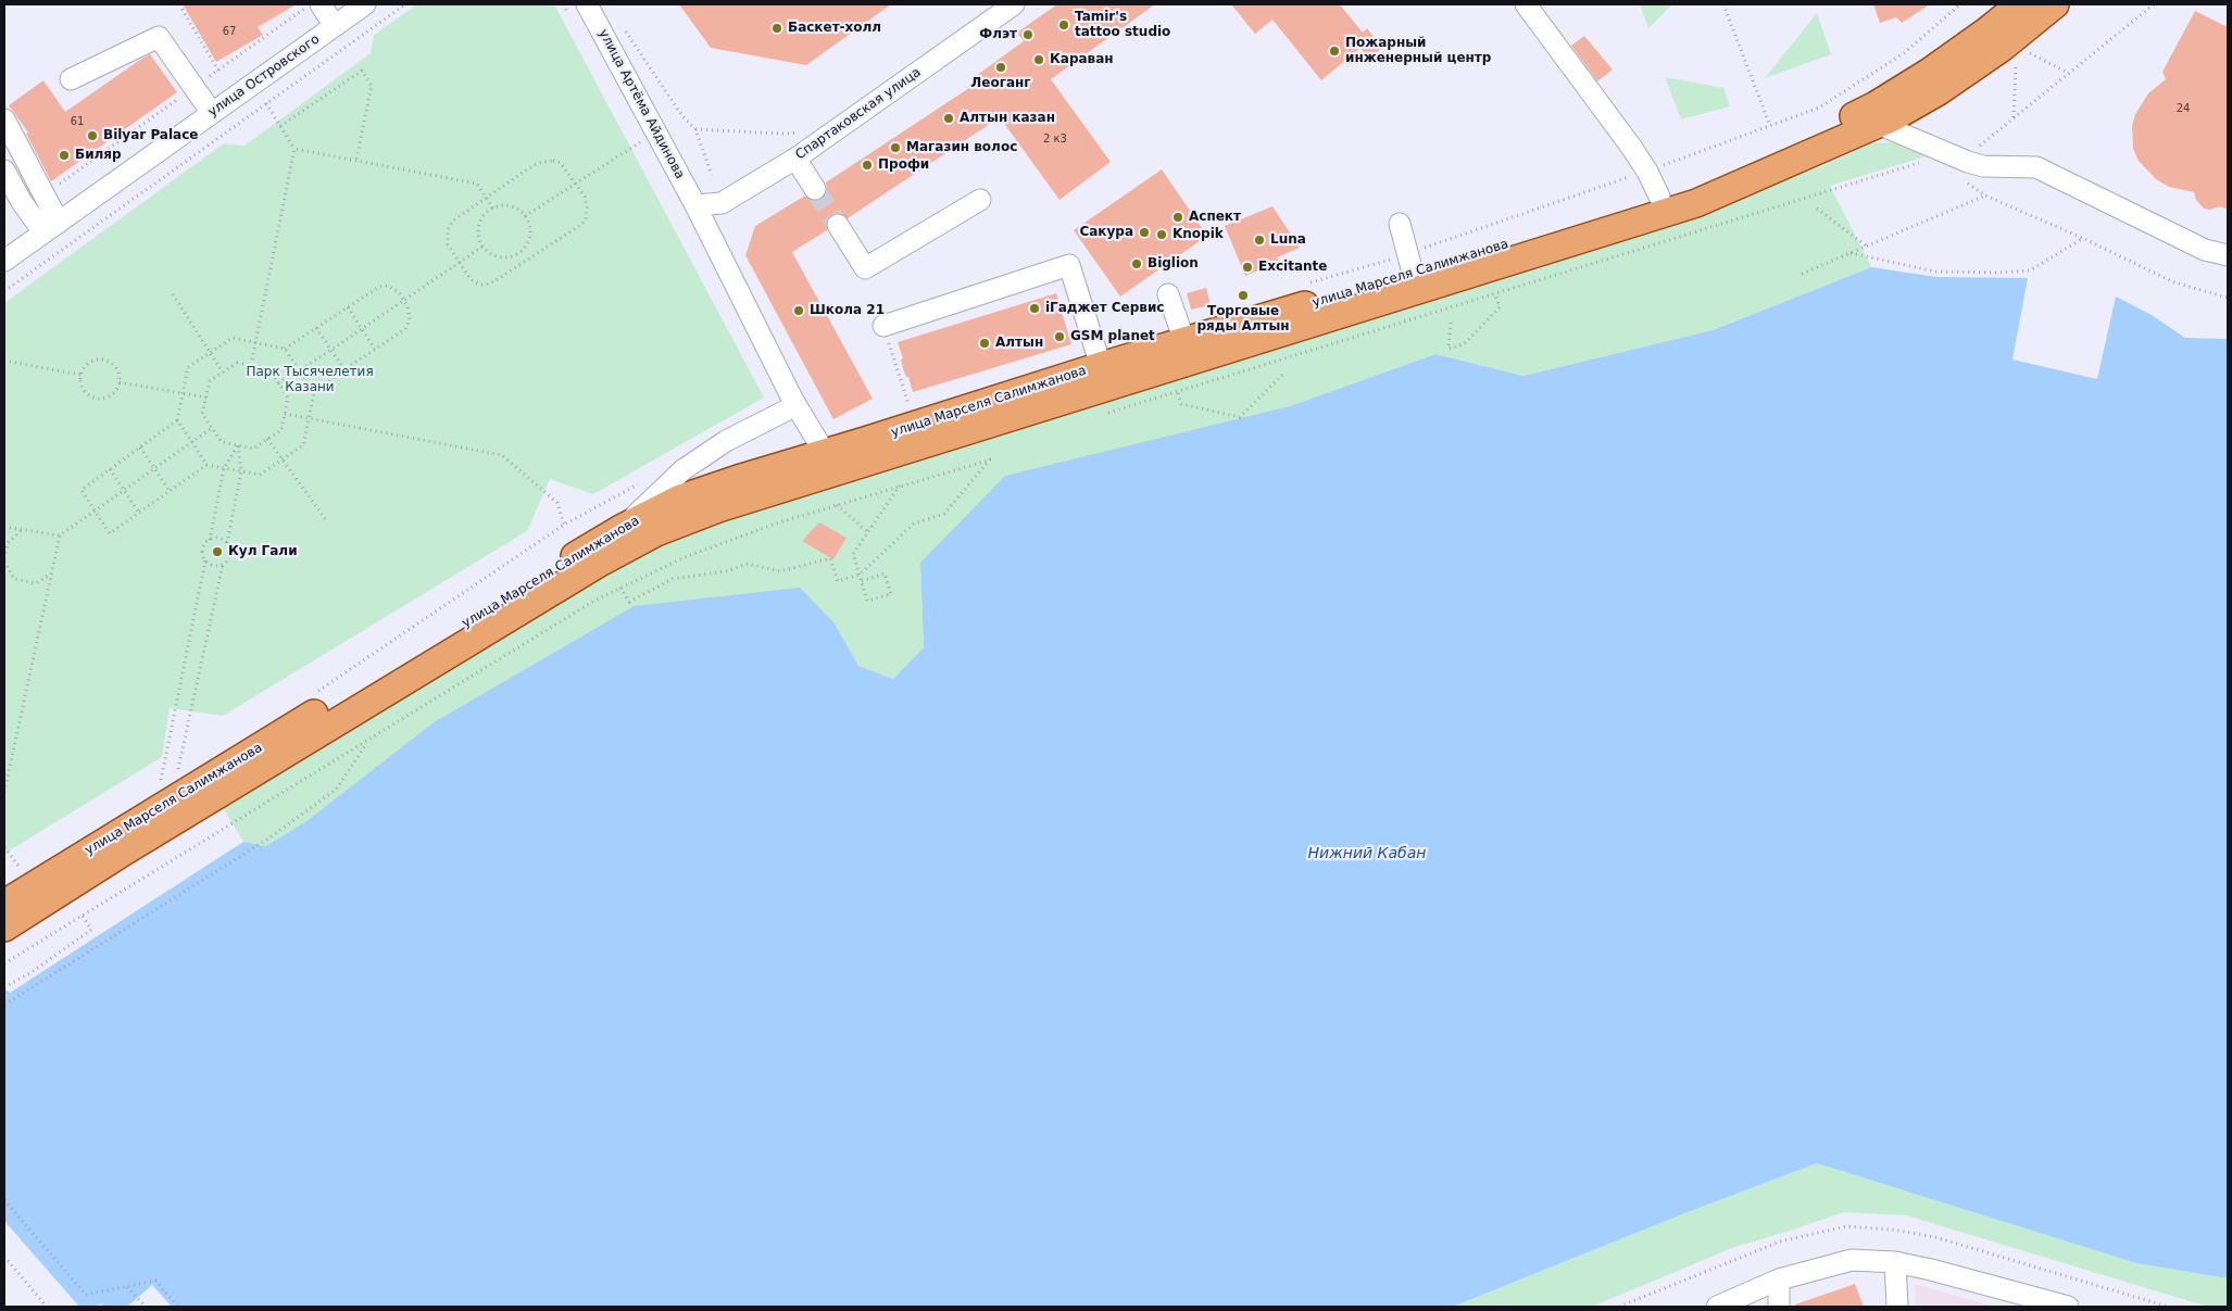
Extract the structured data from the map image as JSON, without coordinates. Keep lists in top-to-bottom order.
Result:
{
  "streets": {
    "main road": ["улица Марселя Салимжанова"],
    "street": ["улица Островского", "улица Артёма Айдинова", "Спартаковская улица"]
  },
  "crossings": [
    ["улица Артёма Айдинова", "Спартаковская улица"],
    ["улица Артёма Айдинова", "улица Марселя Салимжанова"]
  ],
  "water": ["Нижний Кабан"],
  "parks": ["Парк Тысячелетия Казани"],
  "places": [
    "Tamir's tattoo studio",
    "Баскет-холл",
    "Флэт",
    "Пожарный инженерный центр",
    "Караван",
    "Леоганг",
    "Алтын казан",
    "Bilyar Palace",
    "Магазин волос",
    "Биляр",
    "Профи",
    "Аспект",
    "Сакура",
    "Knopik",
    "Luna",
    "Biglion",
    "Excitante",
    "Торговые ряды Алтын",
    "iГаджет Сервис",
    "Школа 21",
    "GSM planet",
    "Алтын",
    "Кул Гали"
  ],
  "house_numbers": [
    "67",
    "24",
    "61",
    "2 к3"
  ]
}
